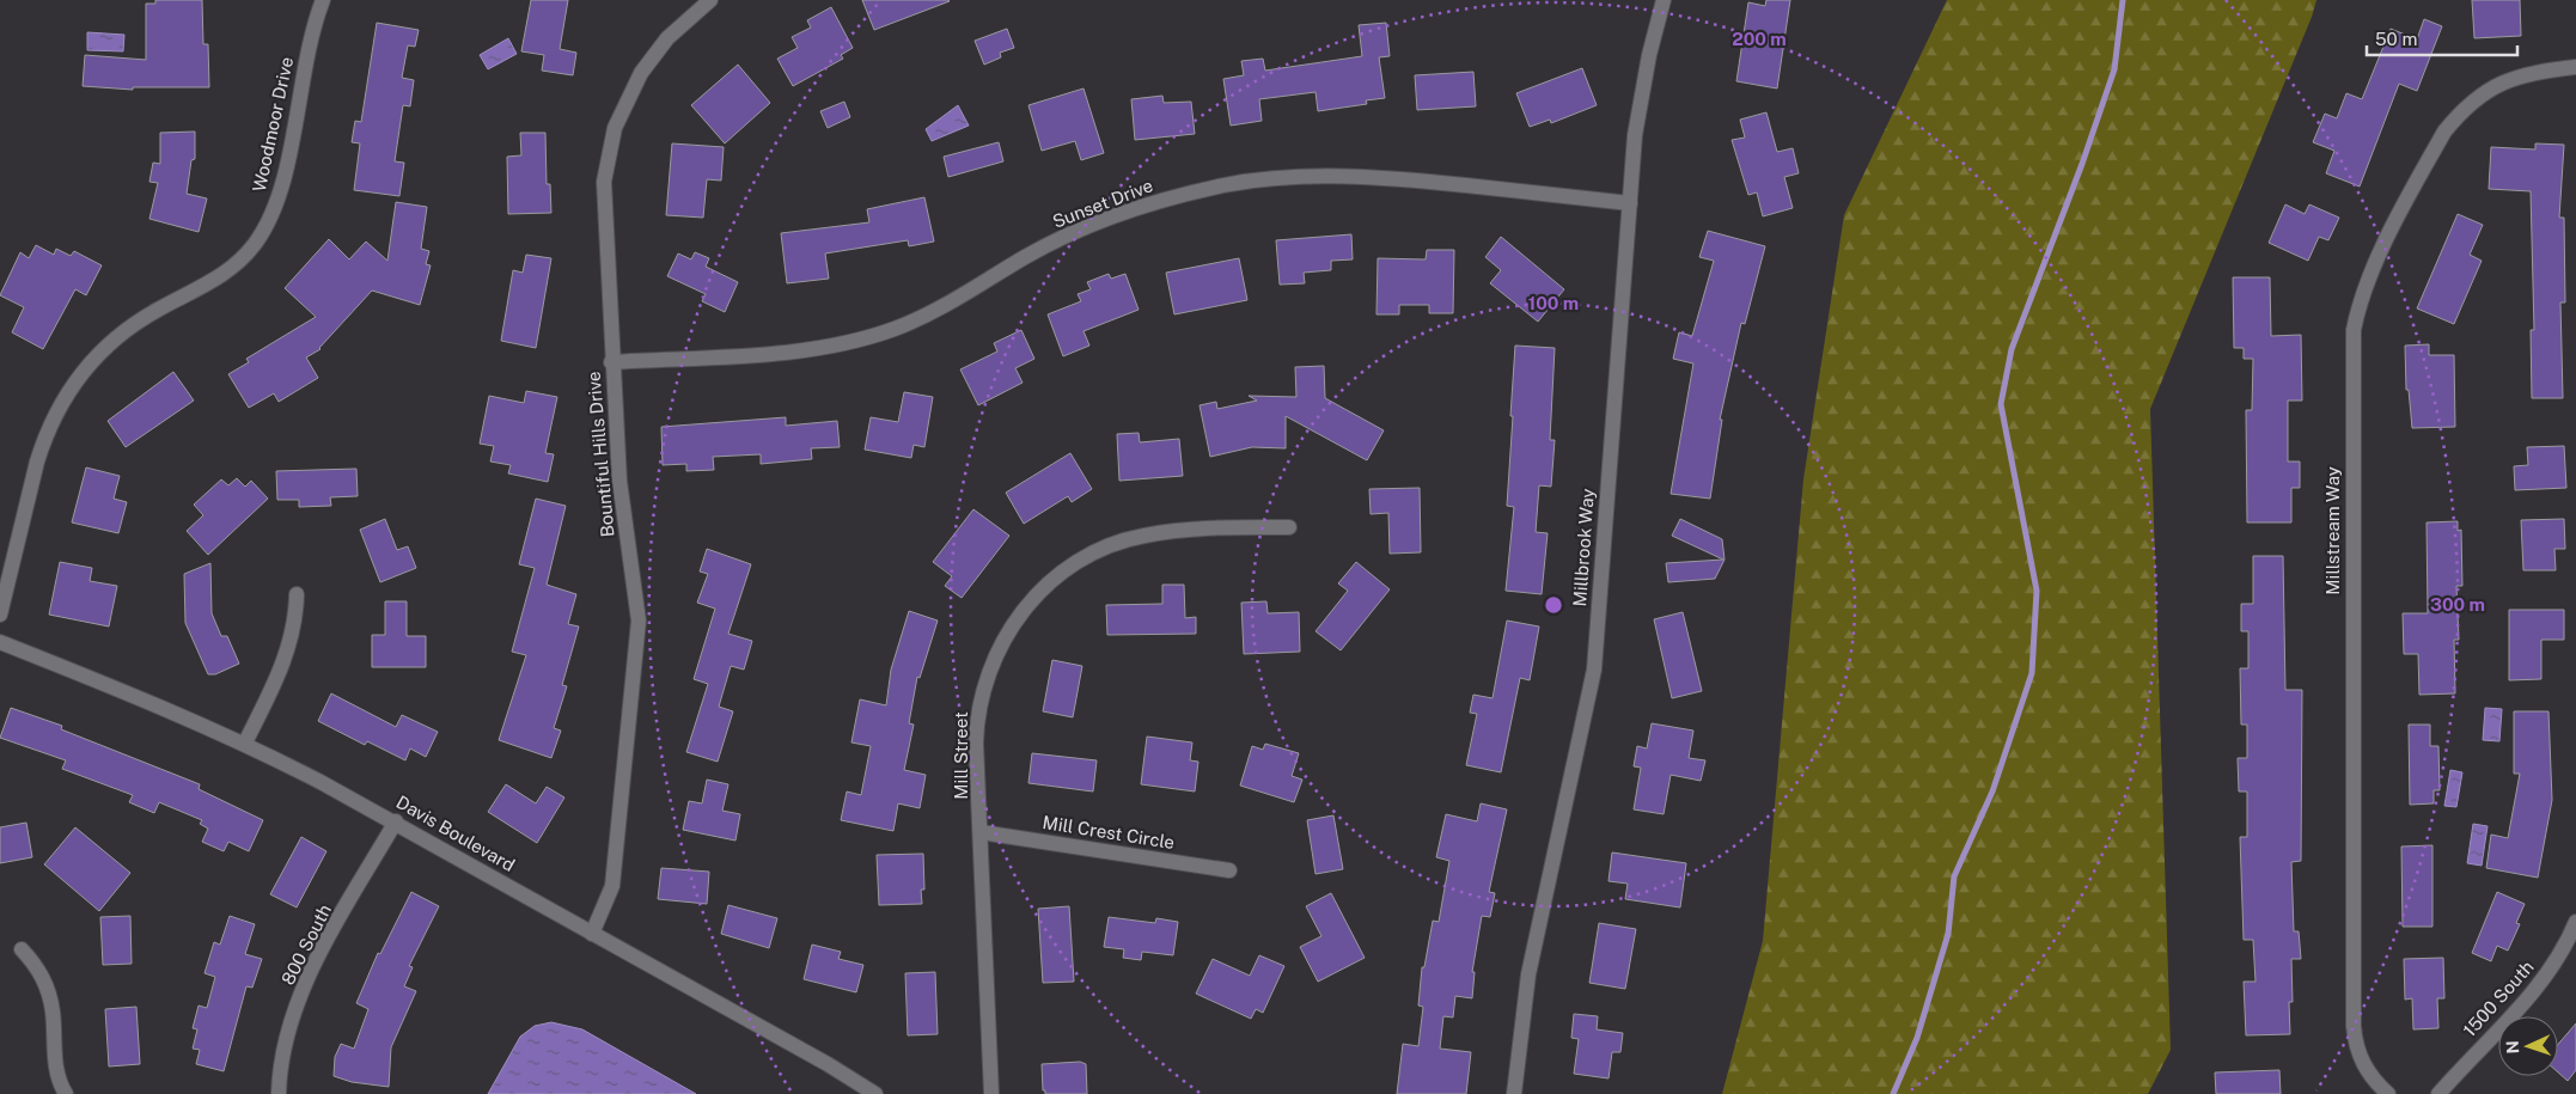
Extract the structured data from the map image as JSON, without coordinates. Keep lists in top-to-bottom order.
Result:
{
  "streets": {
    "street": [
      "Woodmoor Drive",
      "Sunset Drive",
      "Bountiful Hills Drive",
      "Millstream Way",
      "Millbrook Way",
      "Mill Street",
      "Mill Crest Circle",
      "Davis Boulevard",
      "800 South",
      "1500 South"
    ]
  },
  "crossings": [
    ["Sunset Drive", "Bountiful Hills Drive"],
    ["Sunset Drive", "Millbrook Way"],
    ["Bountiful Hills Drive", "Davis Boulevard"],
    ["Mill Street", "Mill Crest Circle"],
    ["Davis Boulevard", "800 South"]
  ],
  "scale_bar": "50 m",
  "north": "left",
  "rings": ["200 m", "100 m", "300 m"]
}
